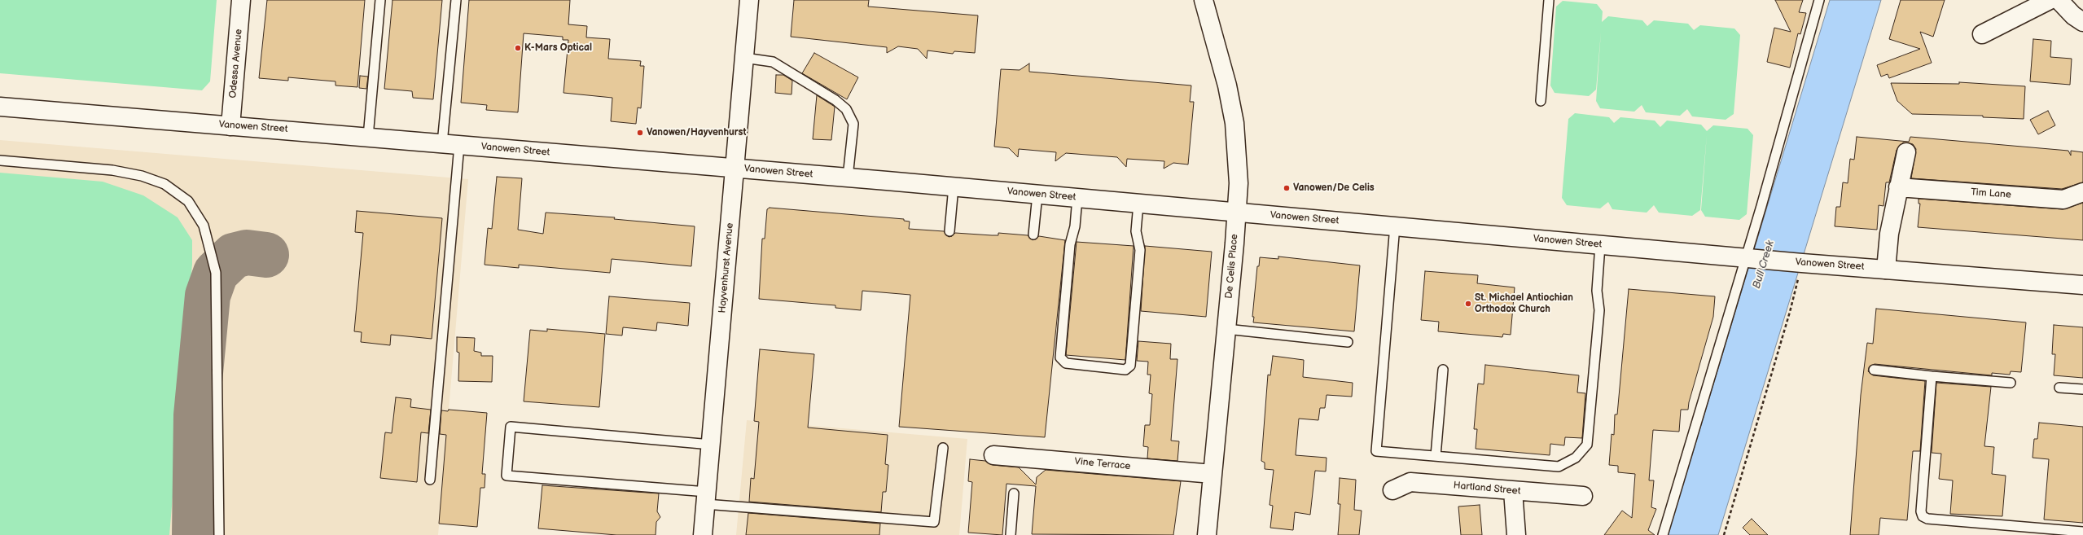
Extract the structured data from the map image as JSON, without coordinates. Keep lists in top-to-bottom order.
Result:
{
  "streets": {
    "main road": [
      "Odessa Avenue",
      "Vanowen Street",
      "Tim Lane",
      "De Celis Place",
      "Hayvenhurst Avenue",
      "Vine Terrace",
      "Hartland Street"
    ]
  },
  "crossings": [
    ["Odessa Avenue", "Vanowen Street"],
    ["Vanowen Street", "De Celis Place"],
    ["Vanowen Street", "Hayvenhurst Avenue"],
    ["De Celis Place", "Vine Terrace"]
  ],
  "water": ["Bull Creek"],
  "places": [
    "K-Mars Optical",
    "Vanowen/Hayvenhurst",
    "Vanowen/De Celis",
    "St. Michael Antiochian Orthodox Church"
  ]
}
